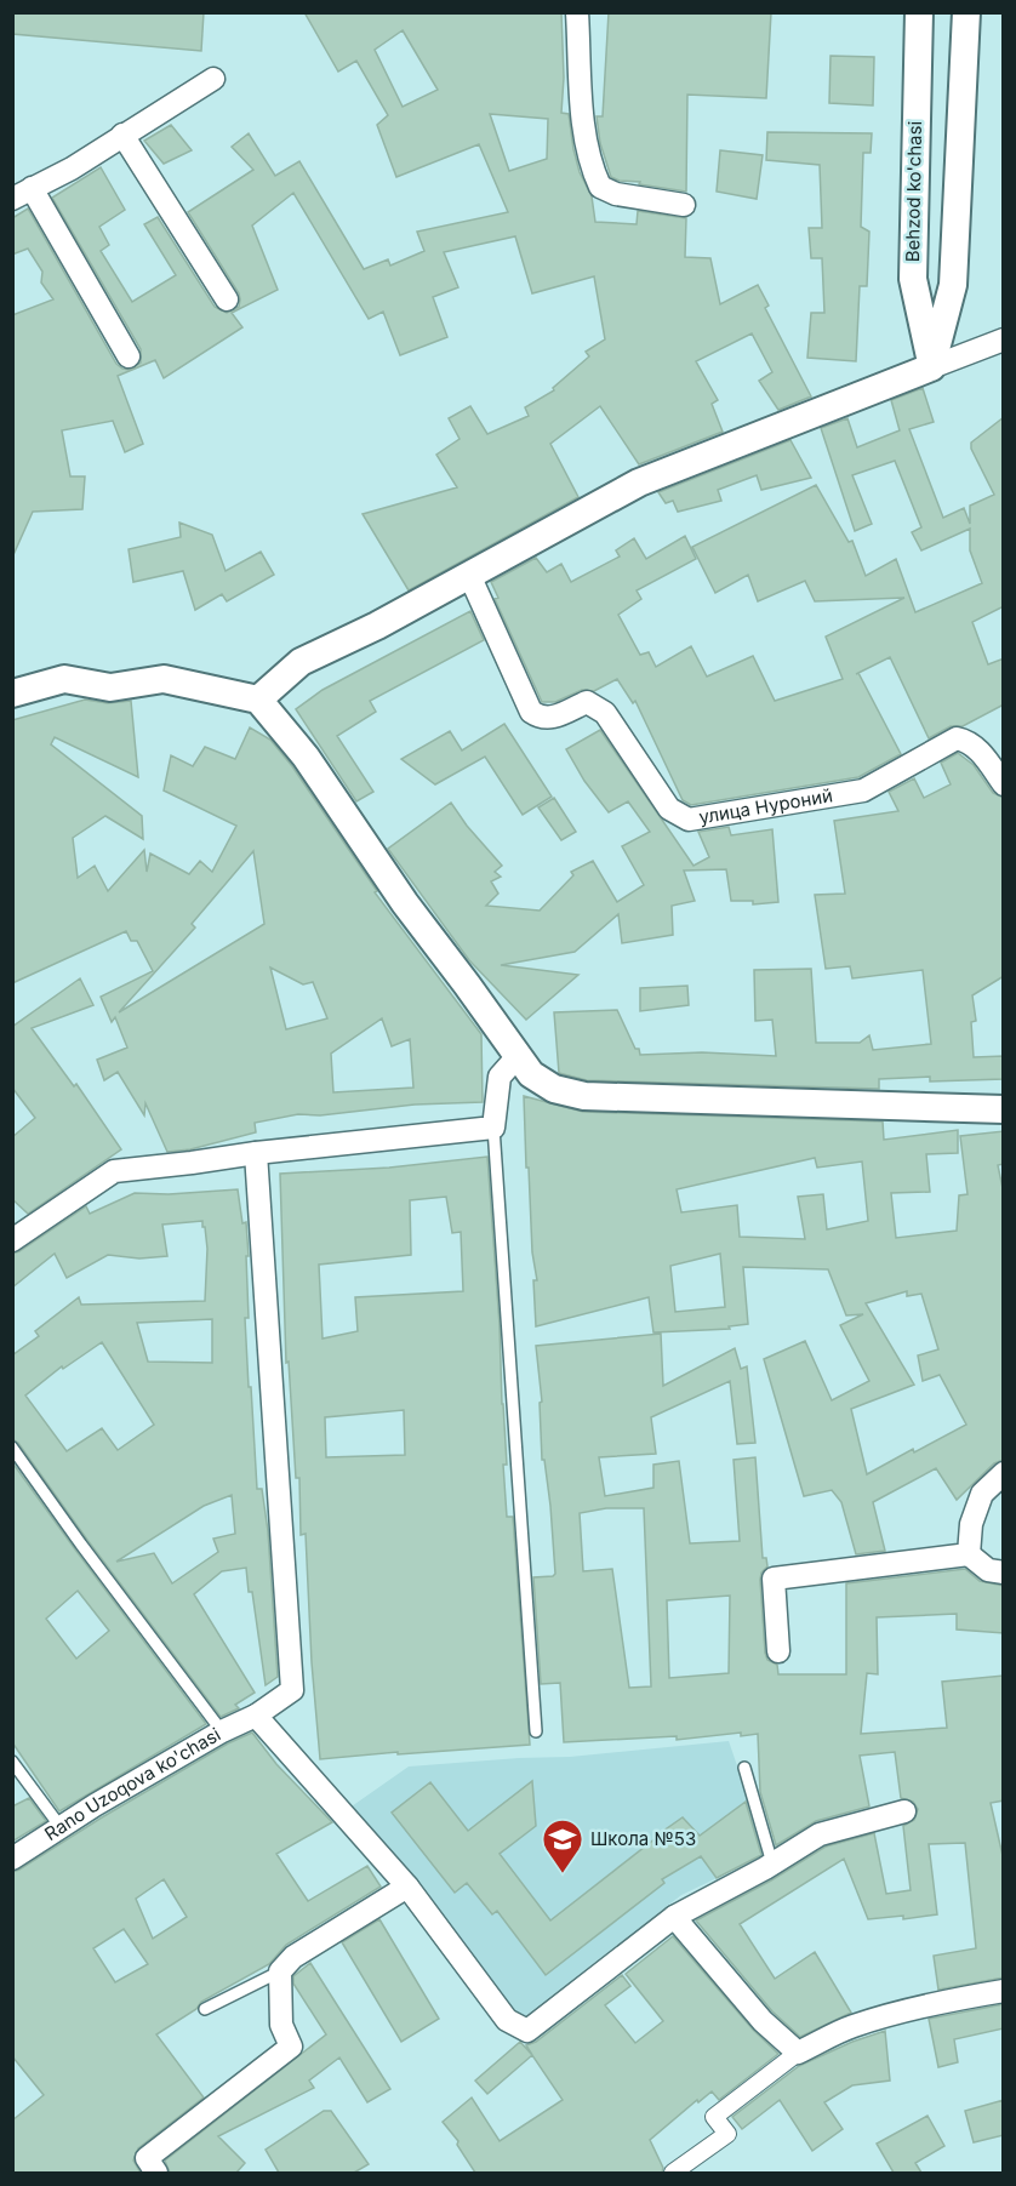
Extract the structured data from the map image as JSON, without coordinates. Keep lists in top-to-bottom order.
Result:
{
  "streets": {
    "street": ["Behzod ko'chasi", "улица Нуроний", "Rano Uzoqova ko'chasi"]
  },
  "places": {
    "school or university": ["Школа №53"]
  }
}
